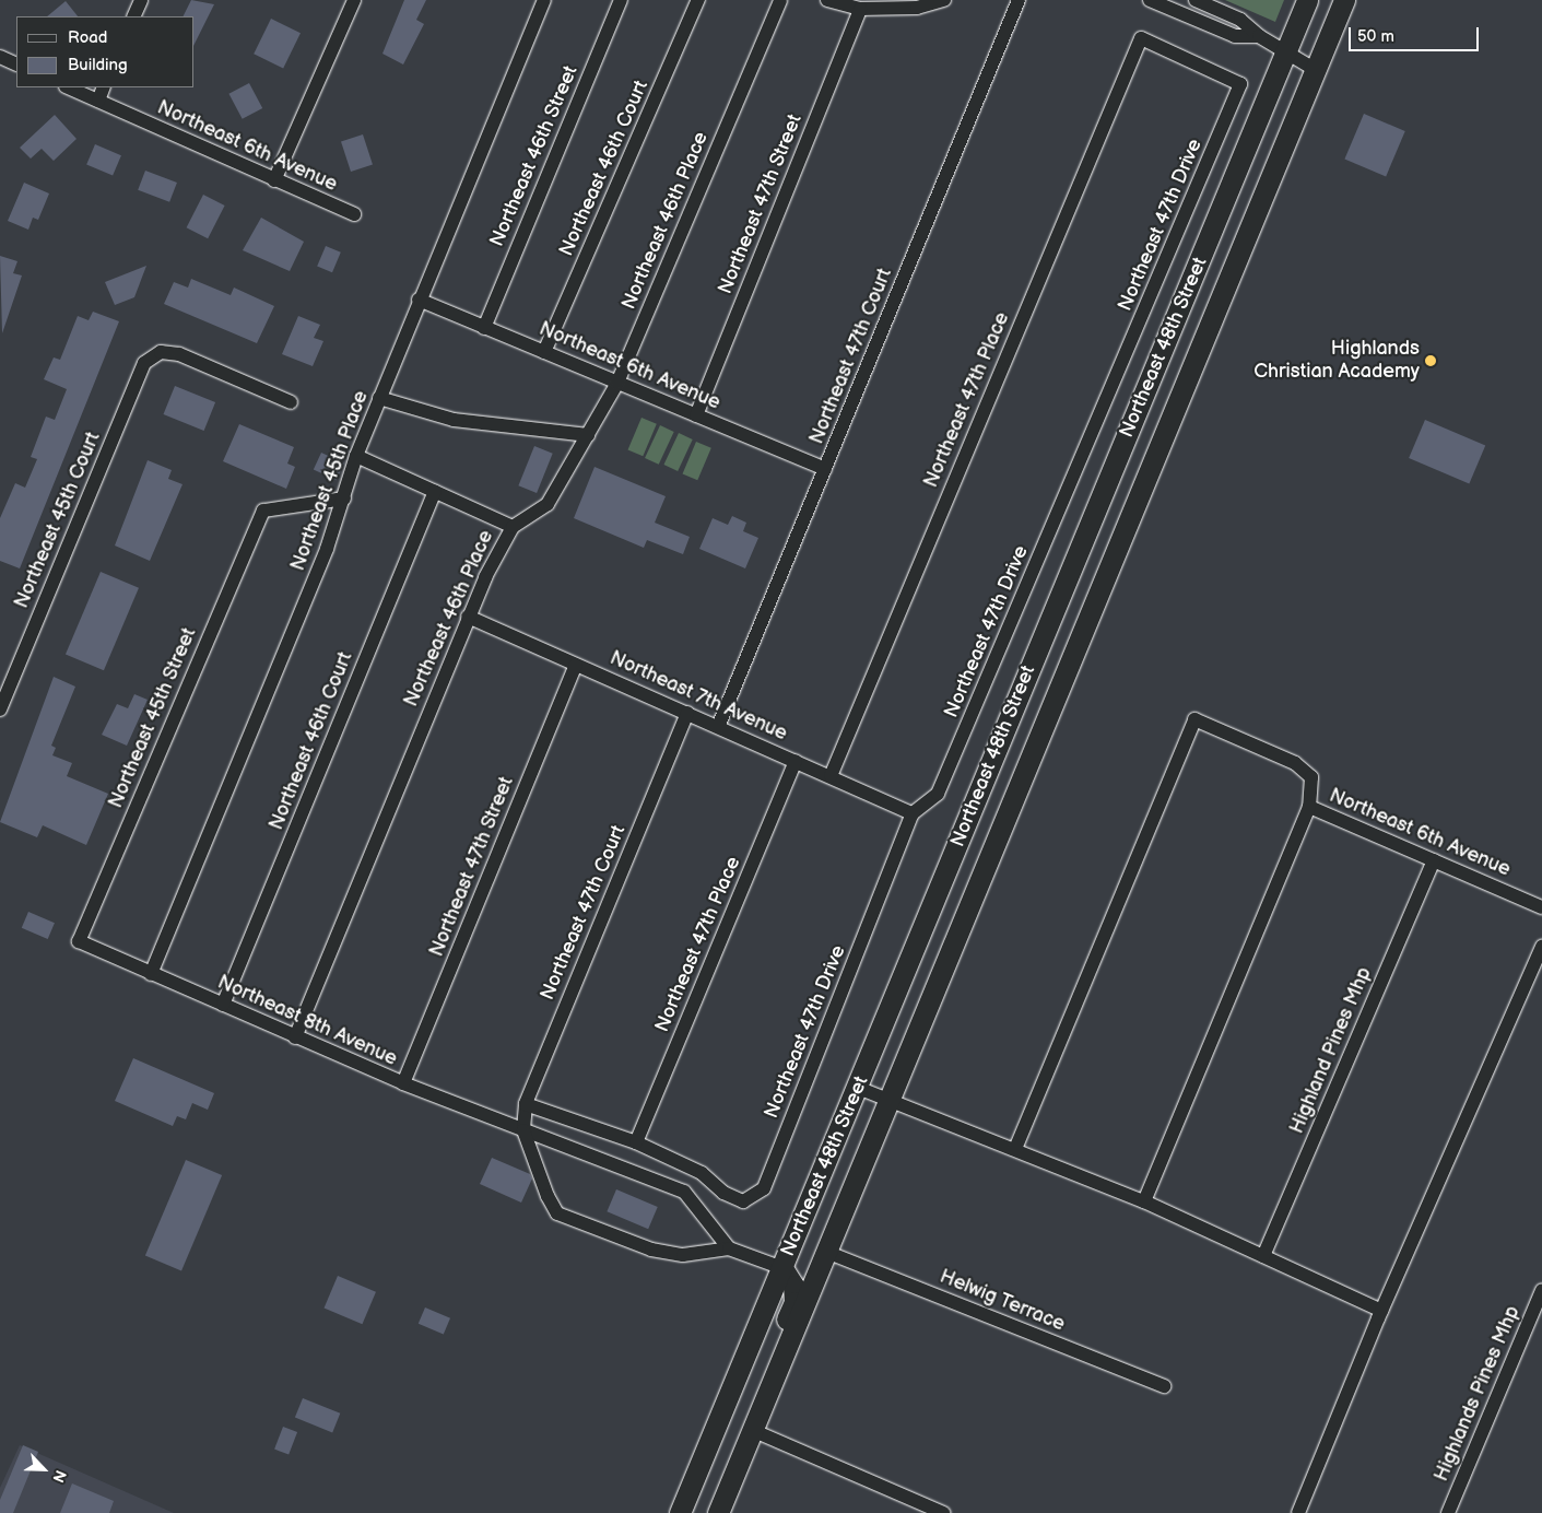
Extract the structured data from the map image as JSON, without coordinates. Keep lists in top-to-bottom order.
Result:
{
  "streets": {
    "main road": ["Northeast 48th Street"],
    "street": [
      "Northeast 6th Avenue",
      "Northeast 46th Street",
      "Northeast 46th Court",
      "Northeast 47th Street",
      "Northeast 46th Place",
      "Northeast 47th Drive",
      "Northeast 47th Court",
      "Northeast 47th Place",
      "Northeast 45th Place",
      "Northeast 45th Court",
      "Northeast 7th Avenue",
      "Northeast 45th Street",
      "Northeast 8th Avenue",
      "Highland Pines Mhp",
      "Helwig Terrace",
      "Highlands Pines Mhp"
    ]
  },
  "crossings": [
    ["Northeast 6th Avenue", "Northeast 46th Street"],
    ["Northeast 6th Avenue", "Northeast 46th Court"],
    ["Northeast 6th Avenue", "Northeast 47th Street"],
    ["Northeast 6th Avenue", "Northeast 46th Place"],
    ["Northeast 6th Avenue", "Northeast 47th Court"],
    ["Northeast 6th Avenue", "Northeast 45th Place"],
    ["Northeast 6th Avenue", "Highland Pines Mhp"],
    ["Northeast 46th Court", "Northeast 8th Avenue"],
    ["Northeast 47th Street", "Northeast 7th Avenue"],
    ["Northeast 47th Street", "Northeast 8th Avenue"],
    ["Northeast 46th Place", "Northeast 7th Avenue"],
    ["Northeast 46th Place", "Northeast 8th Avenue"],
    ["Northeast 47th Drive", "Northeast 47th Place"],
    ["Northeast 47th Drive", "Northeast 7th Avenue"],
    ["Northeast 48th Street", "Helwig Terrace"],
    ["Northeast 47th Court", "Northeast 7th Avenue"],
    ["Northeast 47th Court", "Northeast 8th Avenue"],
    ["Northeast 47th Place", "Northeast 7th Avenue"],
    ["Northeast 45th Place", "Northeast 45th Street"],
    ["Northeast 45th Place", "Northeast 8th Avenue"],
    ["Northeast 45th Street", "Northeast 8th Avenue"]
  ],
  "places": ["Highlands Christian Academy"],
  "legend": ["Road", "Building"],
  "scale_bar": "50 m",
  "north": "bottom right"
}
